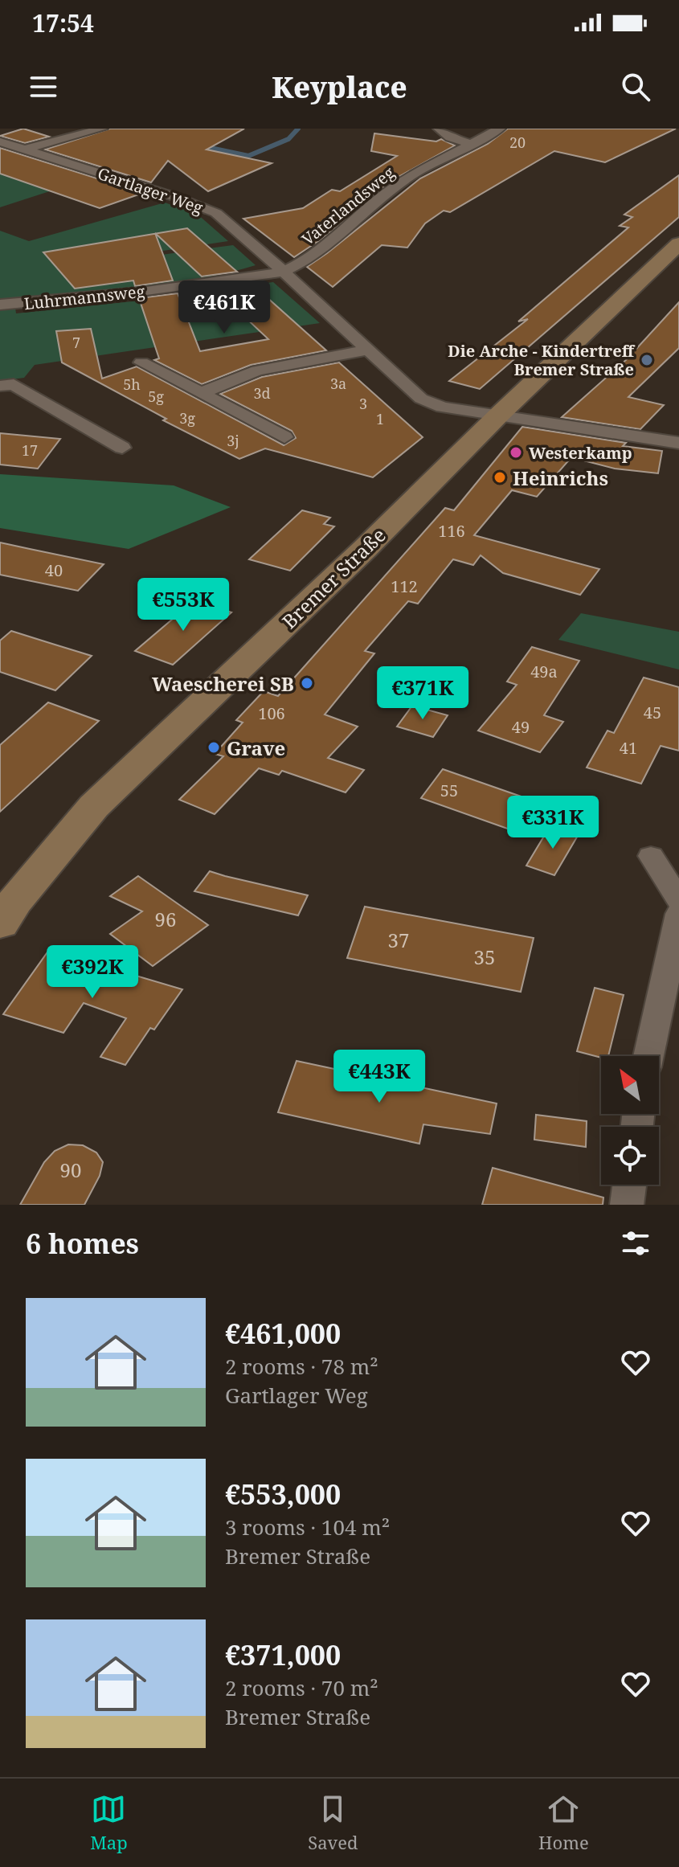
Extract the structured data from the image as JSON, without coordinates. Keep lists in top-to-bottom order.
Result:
{
  "streets": {
    "main road": ["Bremer Straße"],
    "street": ["Gartlager Weg", "Vaterlandsweg", "Luhrmannsweg"]
  },
  "crossings": [
    ["Gartlager Weg", "Vaterlandsweg"],
    ["Gartlager Weg", "Luhrmannsweg"],
    ["Gartlager Weg", "Bremer Straße"],
    ["Vaterlandsweg", "Luhrmannsweg"]
  ],
  "places": [
    "Die Arche - Kindertreff Bremer Straße",
    "Westerkamp",
    "Heinrichs",
    "Waescherei SB",
    "Grave"
  ],
  "house_numbers": [
    "20",
    "7",
    "3a",
    "5h",
    "3d",
    "5g",
    "3",
    "3g",
    "1",
    "3j",
    "17",
    "116",
    "40",
    "112",
    "49a",
    "45",
    "106",
    "49",
    "41",
    "55",
    "96",
    "37",
    "35",
    "90"
  ],
  "north": "top left",
  "page": {
    "status": "17:54",
    "header": "Keyplace",
    "price": [
      "€461K",
      "€553K",
      "€371K",
      "€331K",
      "€392K",
      "€443K"
    ],
    "heading": "6 homes",
    "list": [
      {
        "name": "€461,000",
        "note": "2 rooms · 78 m² · Gartlager Weg"
      },
      {
        "name": "€553,000",
        "note": "3 rooms · 104 m² · Bremer Straße"
      },
      {
        "name": "€371,000",
        "note": "2 rooms · 70 m² · Bremer Straße"
      }
    ],
    "tabs": ["Map", "Saved", "Home"]
  }
}
